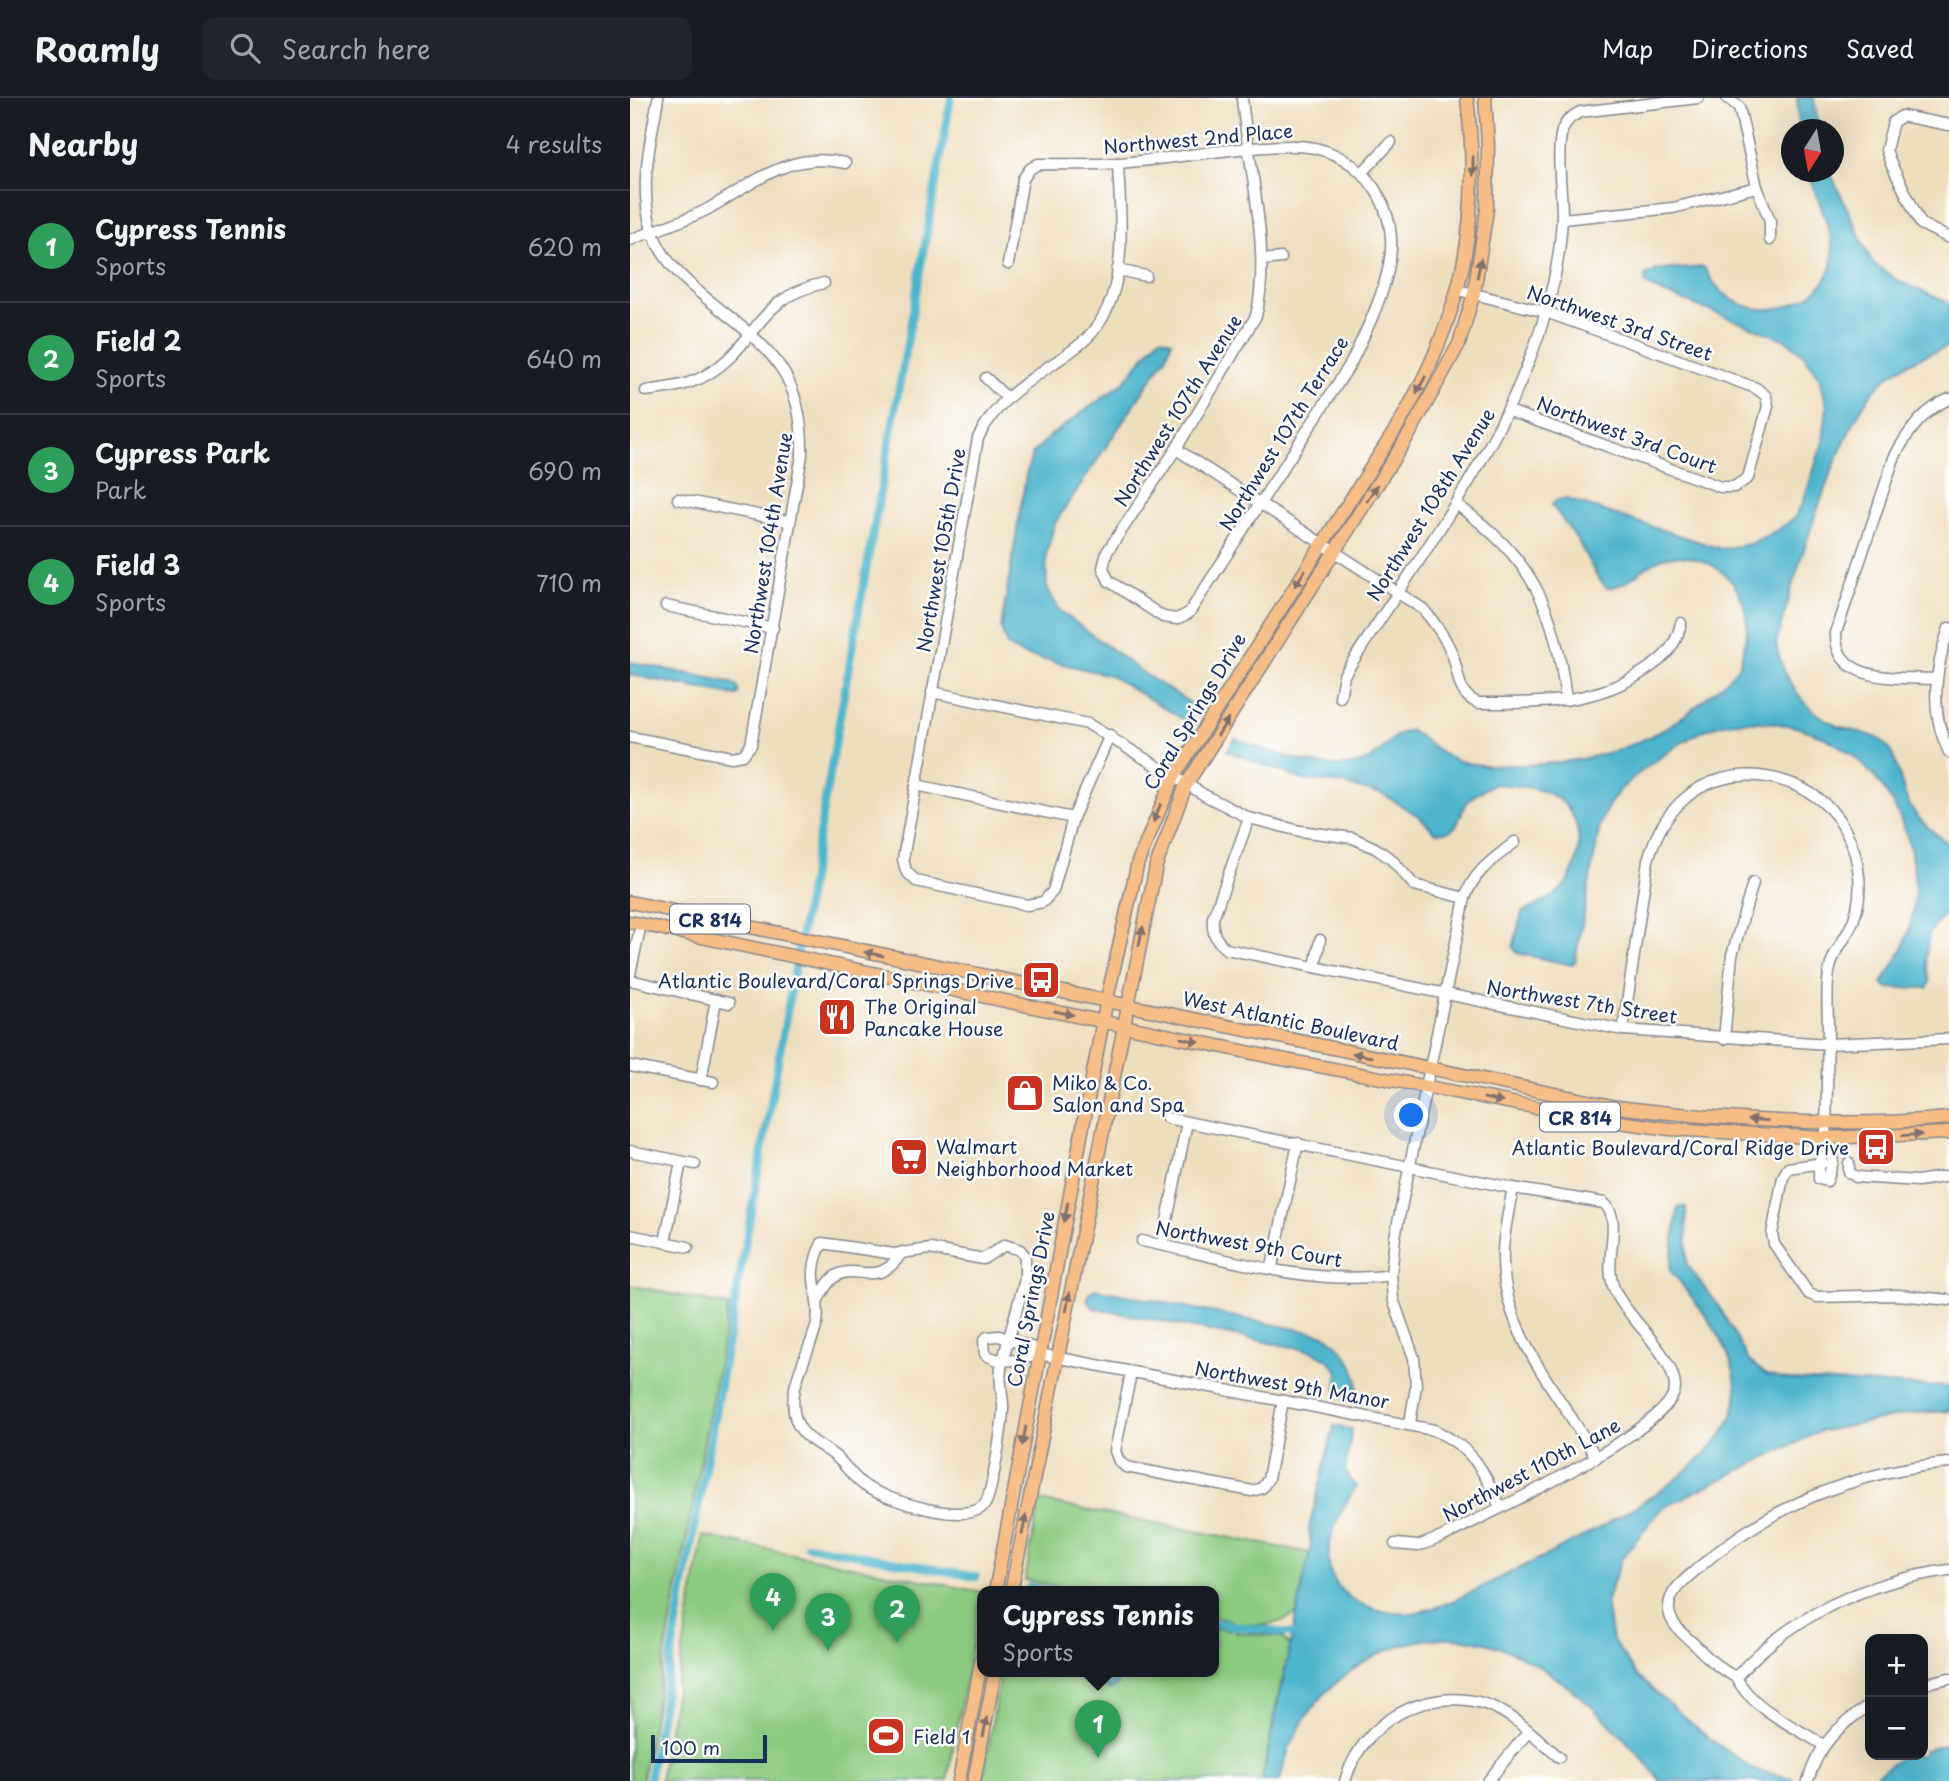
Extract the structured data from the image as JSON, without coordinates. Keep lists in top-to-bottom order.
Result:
{
  "streets": {
    "main road": ["Coral Springs Drive", "CR 814", "West Atlantic Boulevard"],
    "street": [
      "Northwest 2nd Place",
      "Northwest 3rd Street",
      "Northwest 107th Avenue",
      "Northwest 107th Terrace",
      "Northwest 3rd Court",
      "Northwest 108th Avenue",
      "Northwest 104th Avenue",
      "Northwest 105th Drive",
      "Northwest 7th Street",
      "Northwest 9th Court",
      "Northwest 9th Manor",
      "Northwest 110th Lane"
    ]
  },
  "crossings": [
    ["Northwest 2nd Place", "Northwest 107th Avenue"],
    ["Northwest 2nd Place", "Northwest 107th Terrace"],
    ["Northwest 2nd Place", "Northwest 105th Drive"],
    ["Northwest 3rd Street", "Northwest 3rd Court"],
    ["Northwest 3rd Street", "Northwest 108th Avenue"],
    ["Northwest 3rd Street", "Coral Springs Drive"],
    ["Northwest 107th Avenue", "Northwest 107th Terrace"],
    ["Northwest 3rd Court", "Northwest 108th Avenue"],
    ["Coral Springs Drive", "West Atlantic Boulevard"],
    ["Coral Springs Drive", "Northwest 9th Manor"],
    ["Northwest 9th Manor", "Northwest 110th Lane"]
  ],
  "places": {
    "bus stop": ["Atlantic Boulevard/Coral Springs Drive", "Atlantic Boulevard/Coral Ridge Drive"],
    "restaurant": ["The Original Pancake House"],
    "shop": ["Miko & Co. Salon and Spa"],
    "supermarket": ["Walmart Neighborhood Market"],
    "sports": ["Field 1"]
  },
  "scale_bar": "100 m",
  "north": "bottom",
  "page": {
    "header": "Roamly",
    "search": "Search here",
    "nav": ["Map", "Directions", "Saved"],
    "heading": ["Nearby", "4 results"],
    "list": [
      {
        "mark": "1",
        "name": "Cypress Tennis",
        "note": "Sports",
        "value": "620 m"
      },
      {
        "mark": "2",
        "name": "Field 2",
        "note": "Sports",
        "value": "640 m"
      },
      {
        "mark": "3",
        "name": "Cypress Park",
        "note": "Park",
        "value": "690 m"
      },
      {
        "mark": "4",
        "name": "Field 3",
        "note": "Sports",
        "value": "710 m"
      }
    ],
    "pins": [
      "4",
      "2",
      "3",
      "1"
    ],
    "popup": ["Cypress Tennis", "Sports"],
    "map_buttons": ["+", "−"],
    "scale": "100 m"
  }
}
